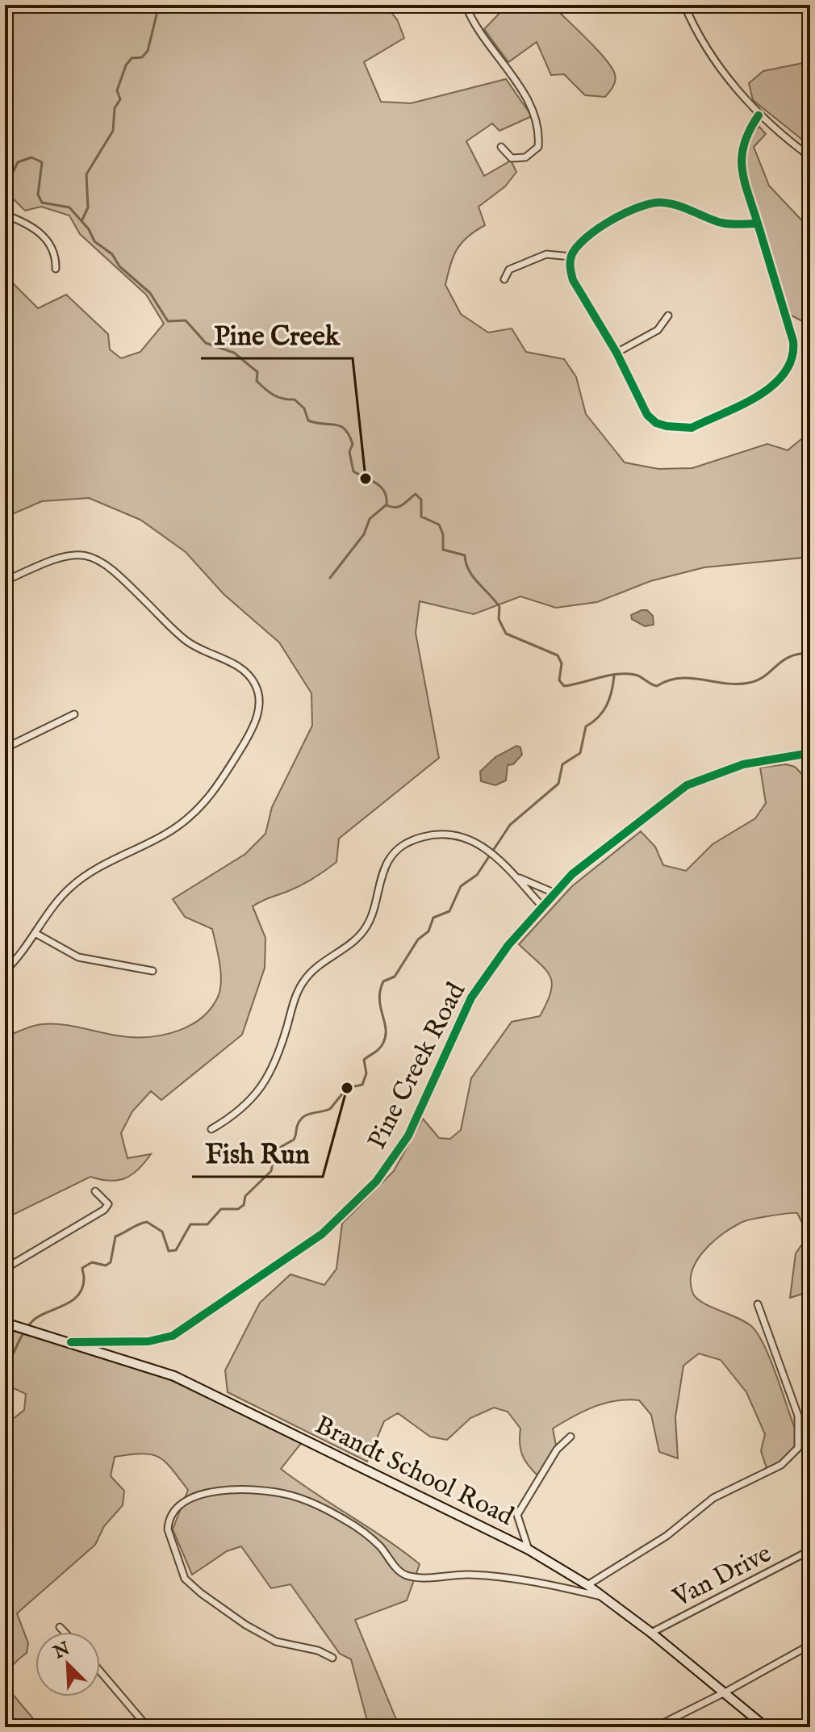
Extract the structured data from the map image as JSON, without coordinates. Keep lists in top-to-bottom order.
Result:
{
  "streets": {
    "street": ["Pine Creek Road", "Brandt School Road", "Van Drive"]
  },
  "crossings": [
    ["Pine Creek Road", "Brandt School Road"],
    ["Brandt School Road", "Van Drive"]
  ],
  "places": ["Pine Creek", "Fish Run"],
  "north": "top left"
}
